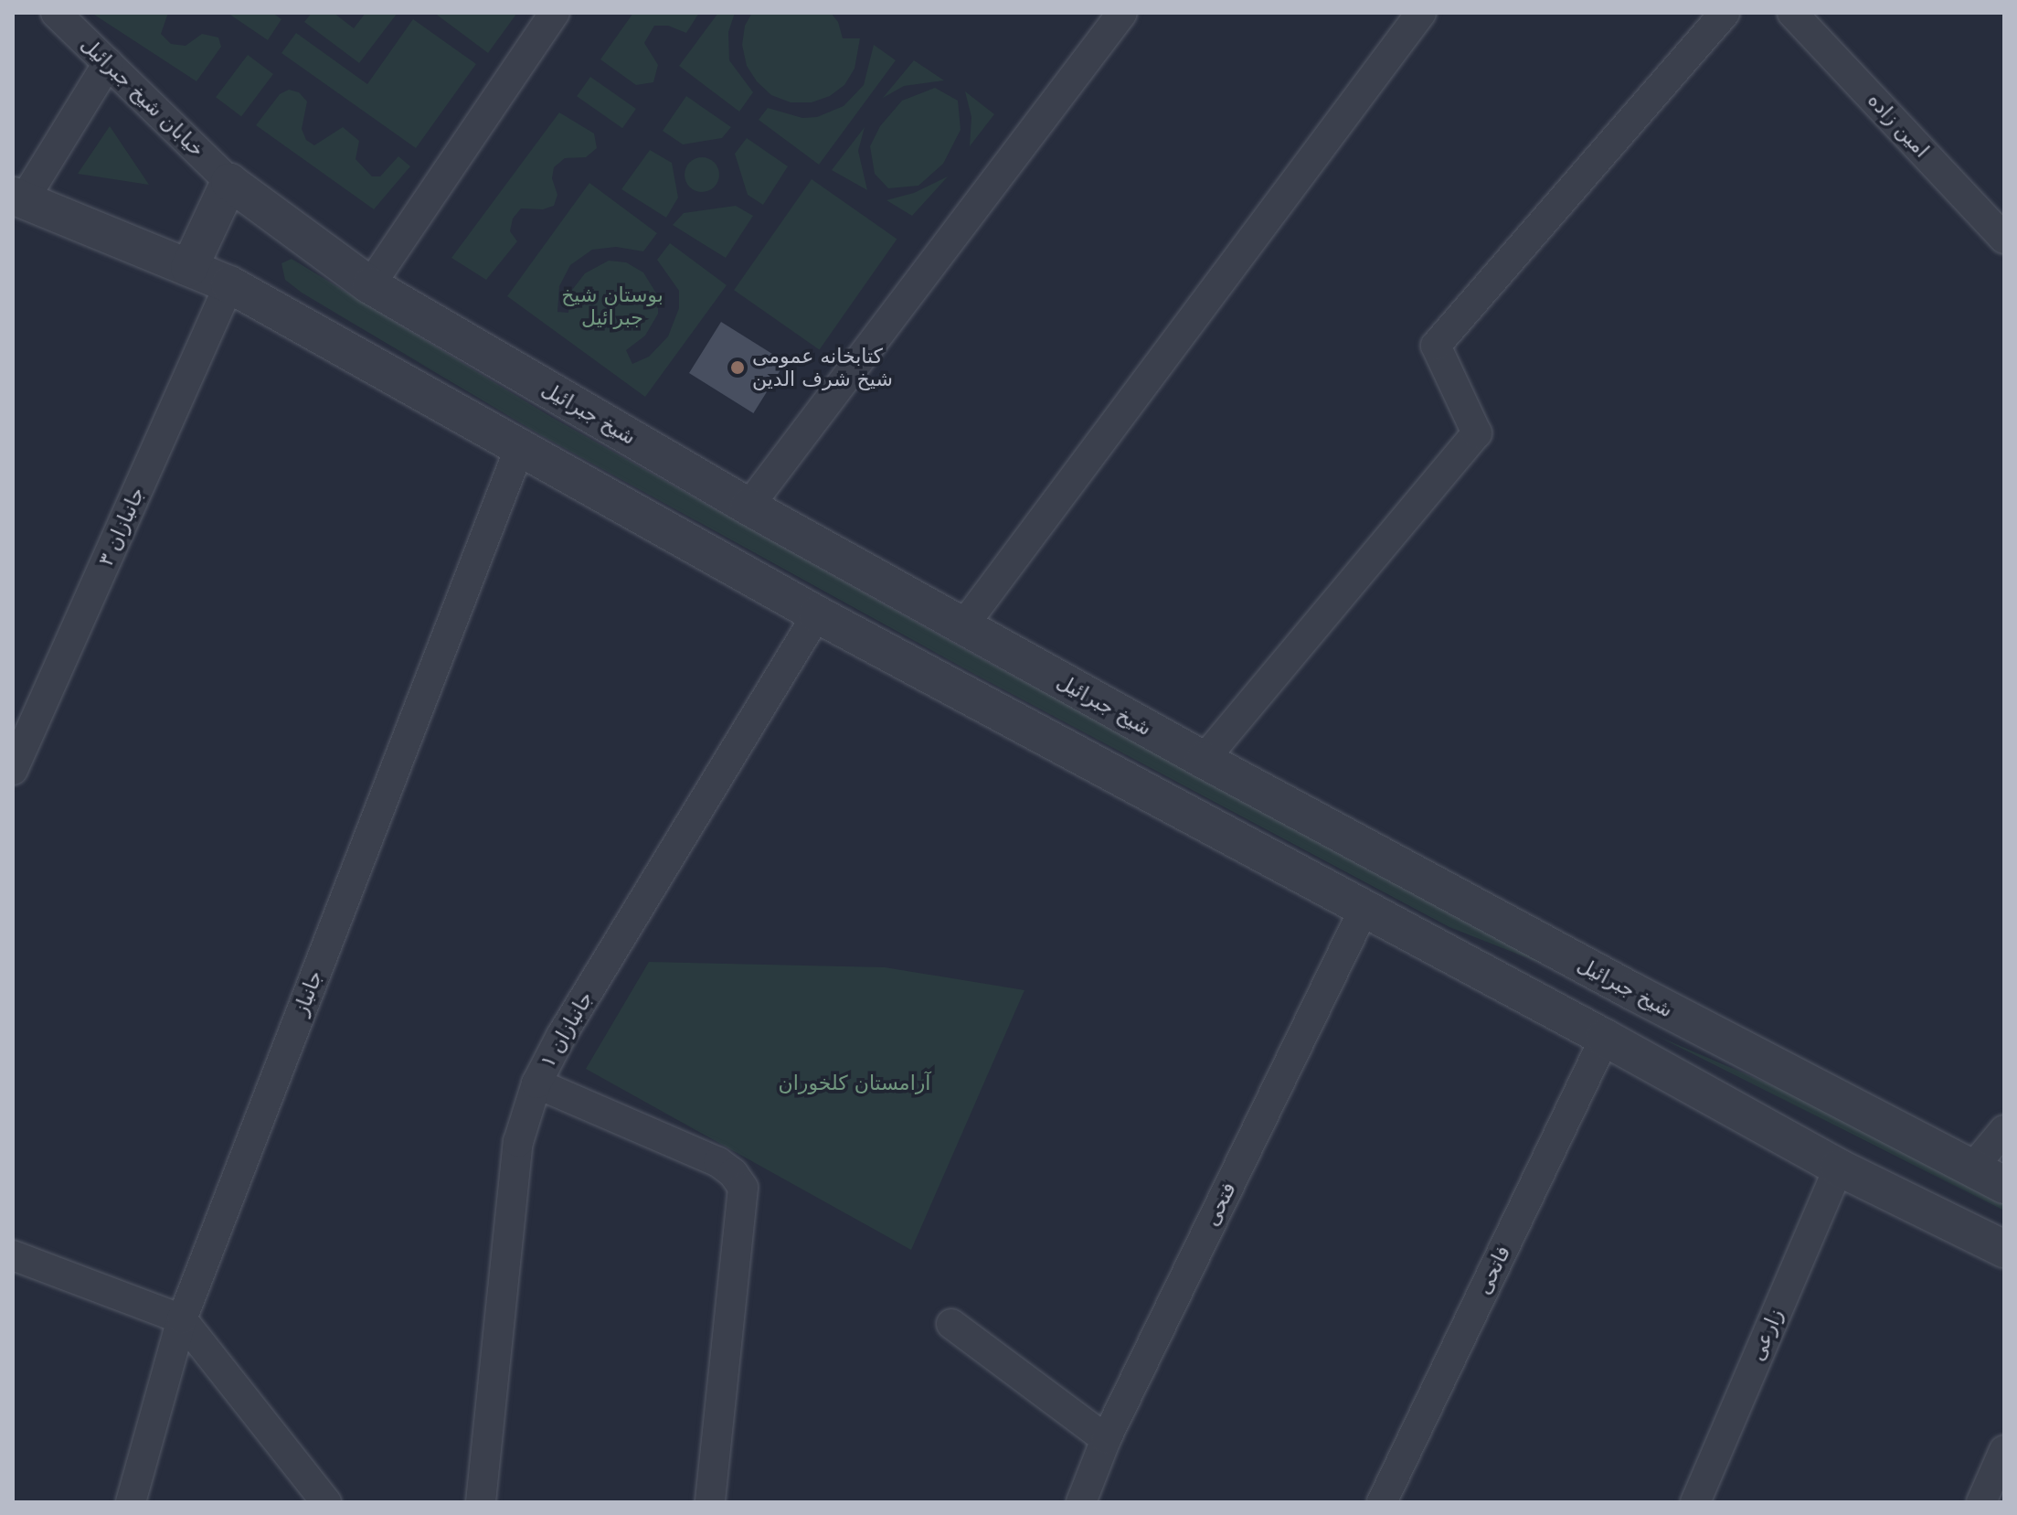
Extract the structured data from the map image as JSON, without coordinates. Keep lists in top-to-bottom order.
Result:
{
  "streets": {
    "street": [
      "خیابان شیخ جبرائیل",
      "امین زاده",
      "شیخ جبرائیل",
      "جانبازان ۳",
      "جانباز",
      "جانبازان ۱",
      "فتحی",
      "فاتحی",
      "زارعی"
    ]
  },
  "crossings": [
    ["خیابان شیخ جبرائیل", "شیخ جبرائیل"]
  ],
  "parks": ["بوستان شیخ جبرائیل", "آرامستان کلخوران"],
  "places": ["کتابخانه عمومی شیخ شرف الدین"]
}
